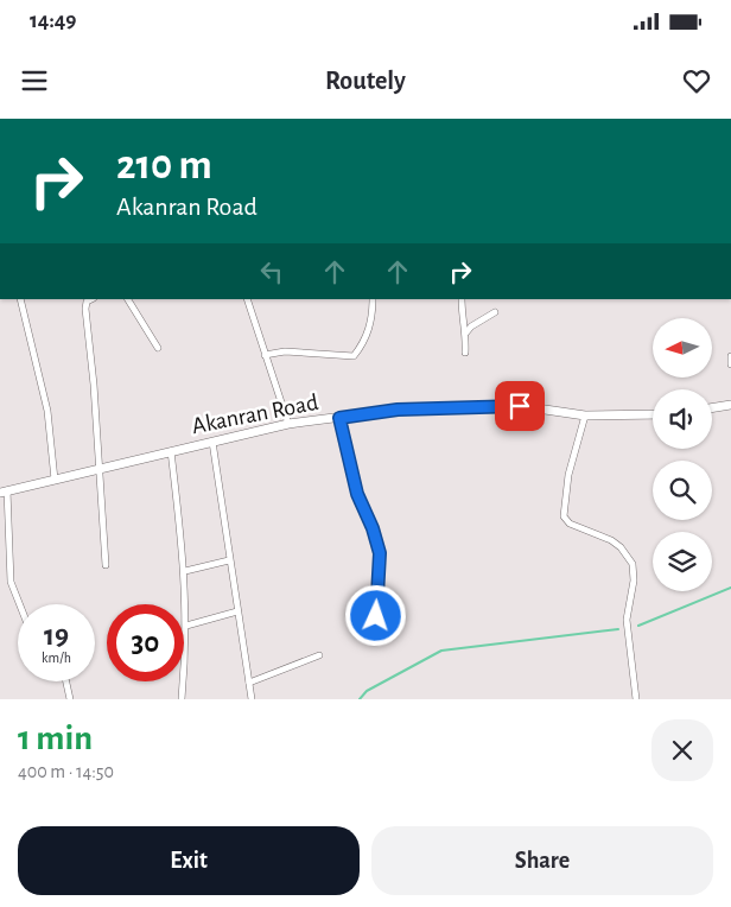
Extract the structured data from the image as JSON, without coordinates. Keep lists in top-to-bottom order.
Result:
{
  "streets": {
    "main road": ["Akanran Road"]
  },
  "north": "left",
  "page": {
    "status": "14:49",
    "header": "Routely",
    "turn": ["210 m", "Akanran Road"],
    "speed": "19 km/h",
    "limit": "30",
    "heading": ["1 min", "400 m · 14:50"],
    "buttons": ["Exit", "Share"]
  }
}
